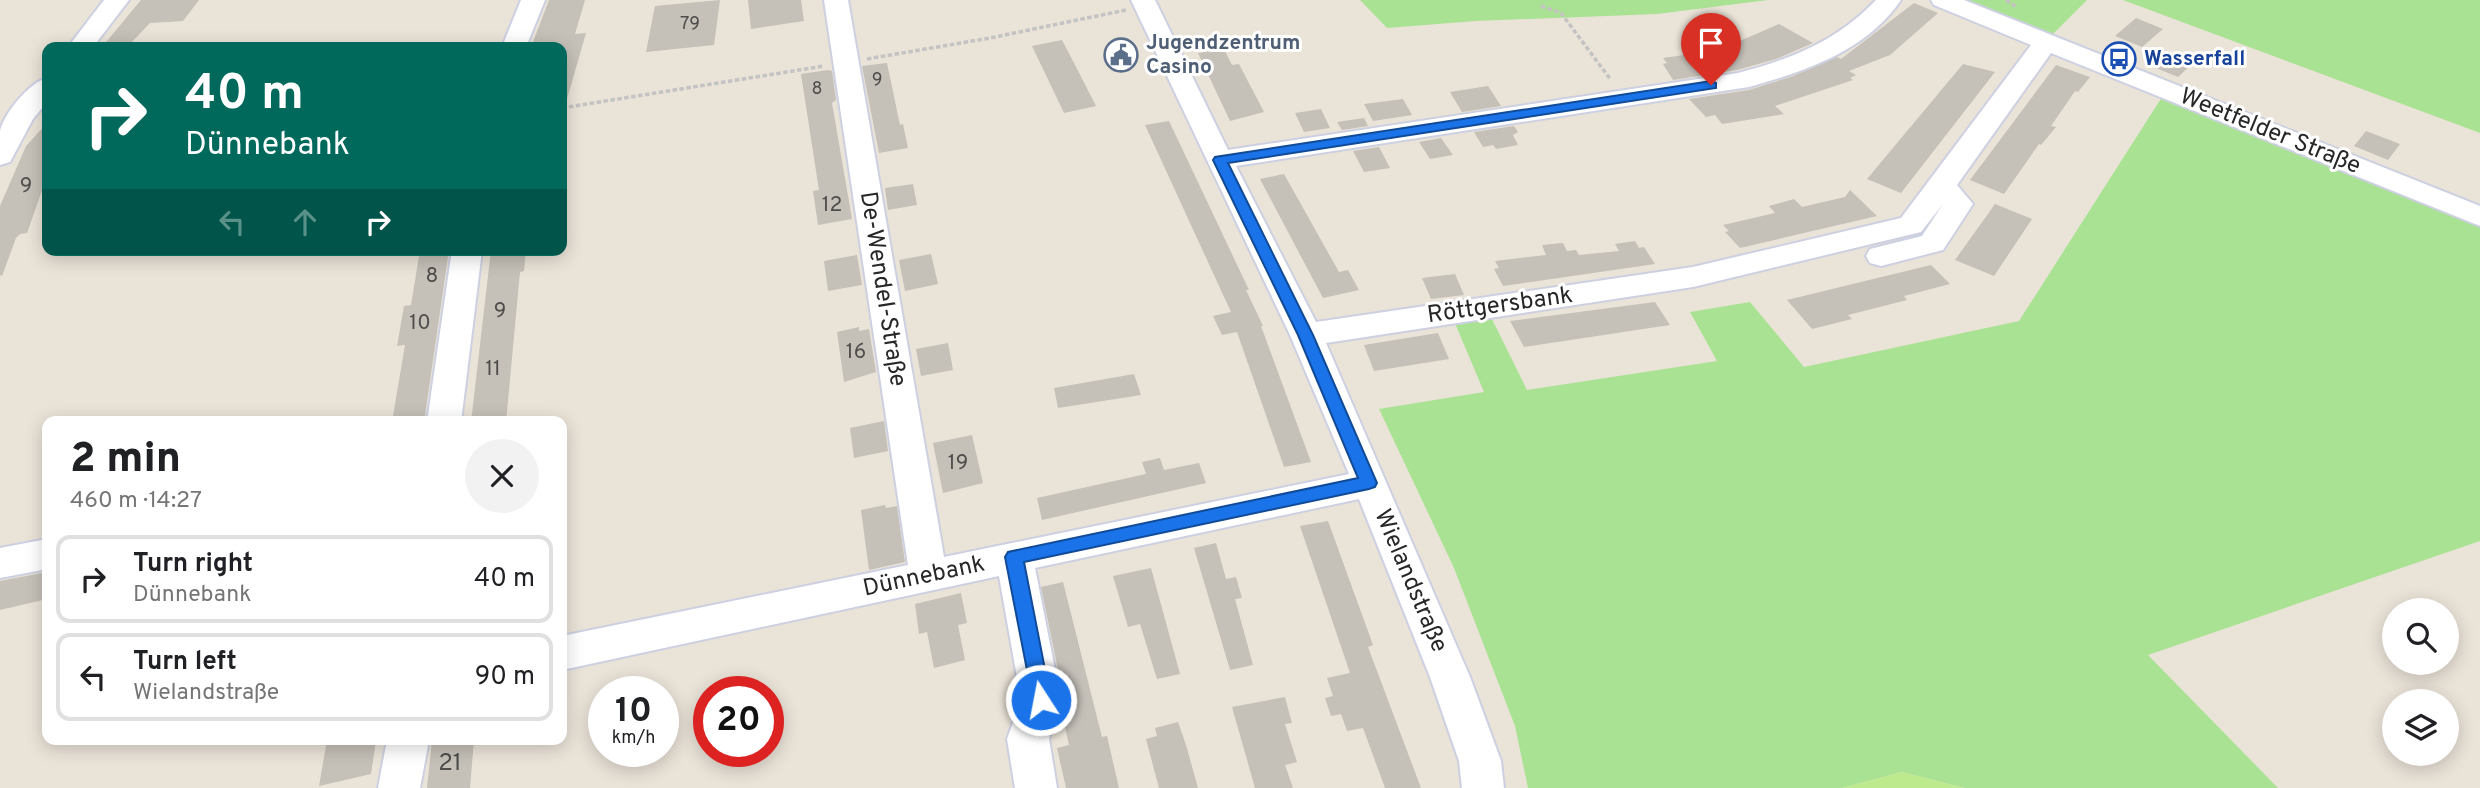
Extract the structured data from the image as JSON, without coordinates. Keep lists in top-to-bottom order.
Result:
{
  "streets": {
    "street": [
      "Weetfelder Straße",
      "De-Wendel-Straße",
      "Röttgersbank",
      "Dünnebank",
      "Wielandstraße"
    ]
  },
  "crossings": [
    ["Weetfelder Straße", "Röttgersbank"],
    ["De-Wendel-Straße", "Dünnebank"],
    ["Röttgersbank", "Wielandstraße"],
    ["Dünnebank", "Wielandstraße"]
  ],
  "places": {
    "public building": ["Jugendzentrum Casino"],
    "bus stop": ["Wasserfall"]
  },
  "house_numbers": [
    "79",
    "9",
    "8",
    "9",
    "12",
    "8",
    "9",
    "10",
    "16",
    "11",
    "19",
    "21"
  ],
  "page": {
    "turn": ["40 m", "Dünnebank"],
    "heading": ["2 min", "460 m · 14:27"],
    "list": [
      {
        "name": "Turn right",
        "note": "Dünnebank",
        "value": "40 m"
      },
      {
        "name": "Turn left",
        "note": "Wielandstraße",
        "value": "90 m"
      }
    ],
    "speed": "10 km/h",
    "limit": "20"
  }
}
